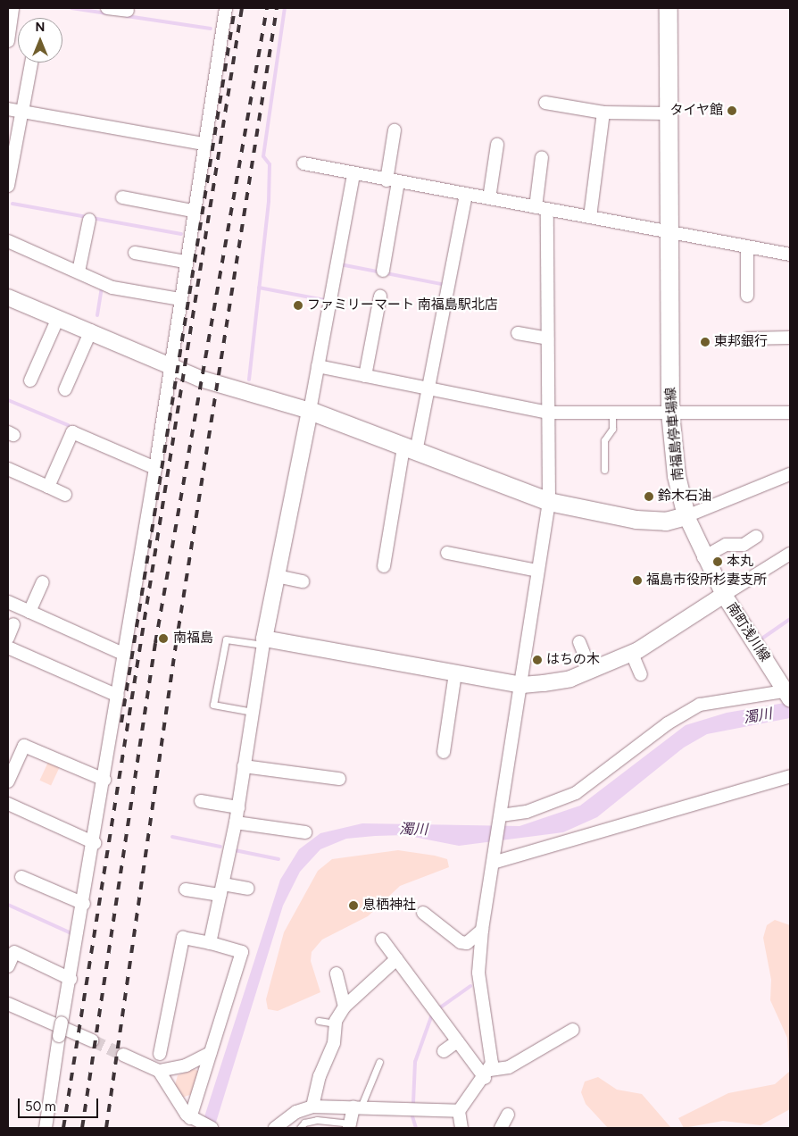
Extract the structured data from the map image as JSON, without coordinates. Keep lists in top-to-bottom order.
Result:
{
  "streets": {
    "main road": ["南福島停車場線"],
    "street": ["南町浅川線"]
  },
  "crossings": [
    ["南福島停車場線", "南町浅川線"]
  ],
  "water": ["濁川"],
  "places": [
    "タイヤ館",
    "ファミリーマート 南福島駅北店",
    "東邦銀行",
    "鈴木石油",
    "本丸",
    "福島市役所杉妻支所",
    "南福島",
    "はちの木",
    "息栖神社"
  ],
  "scale_bar": "50 m",
  "north": "top"
}
